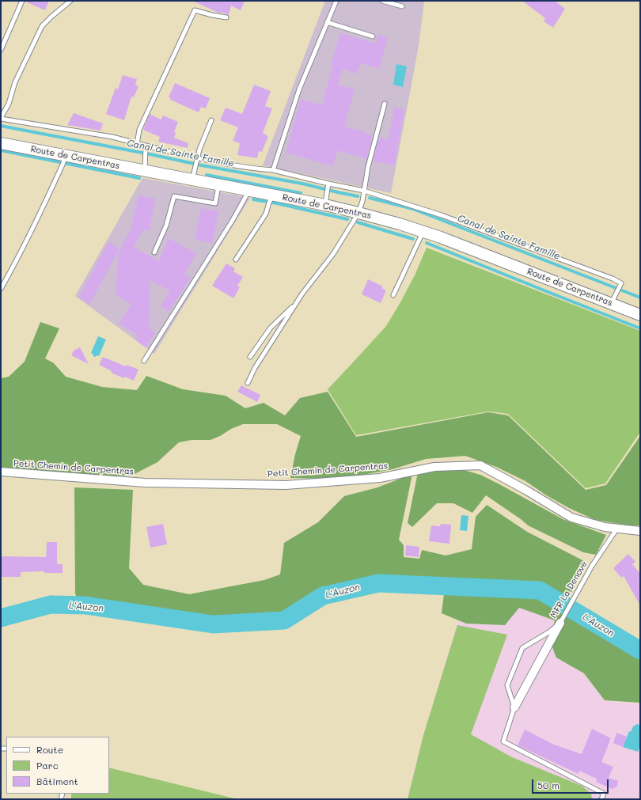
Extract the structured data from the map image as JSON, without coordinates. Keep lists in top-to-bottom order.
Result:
{
  "streets": {
    "main road": ["Route de Carpentras"],
    "street": ["Petit Chemin de Carpentras"],
    "lane": ["MFR La Denove"]
  },
  "water": ["Canal de Sainte Famille", "L'Auzon"],
  "legend": ["Route", "Parc", "Bâtiment"],
  "scale_bar": "50 m"
}
